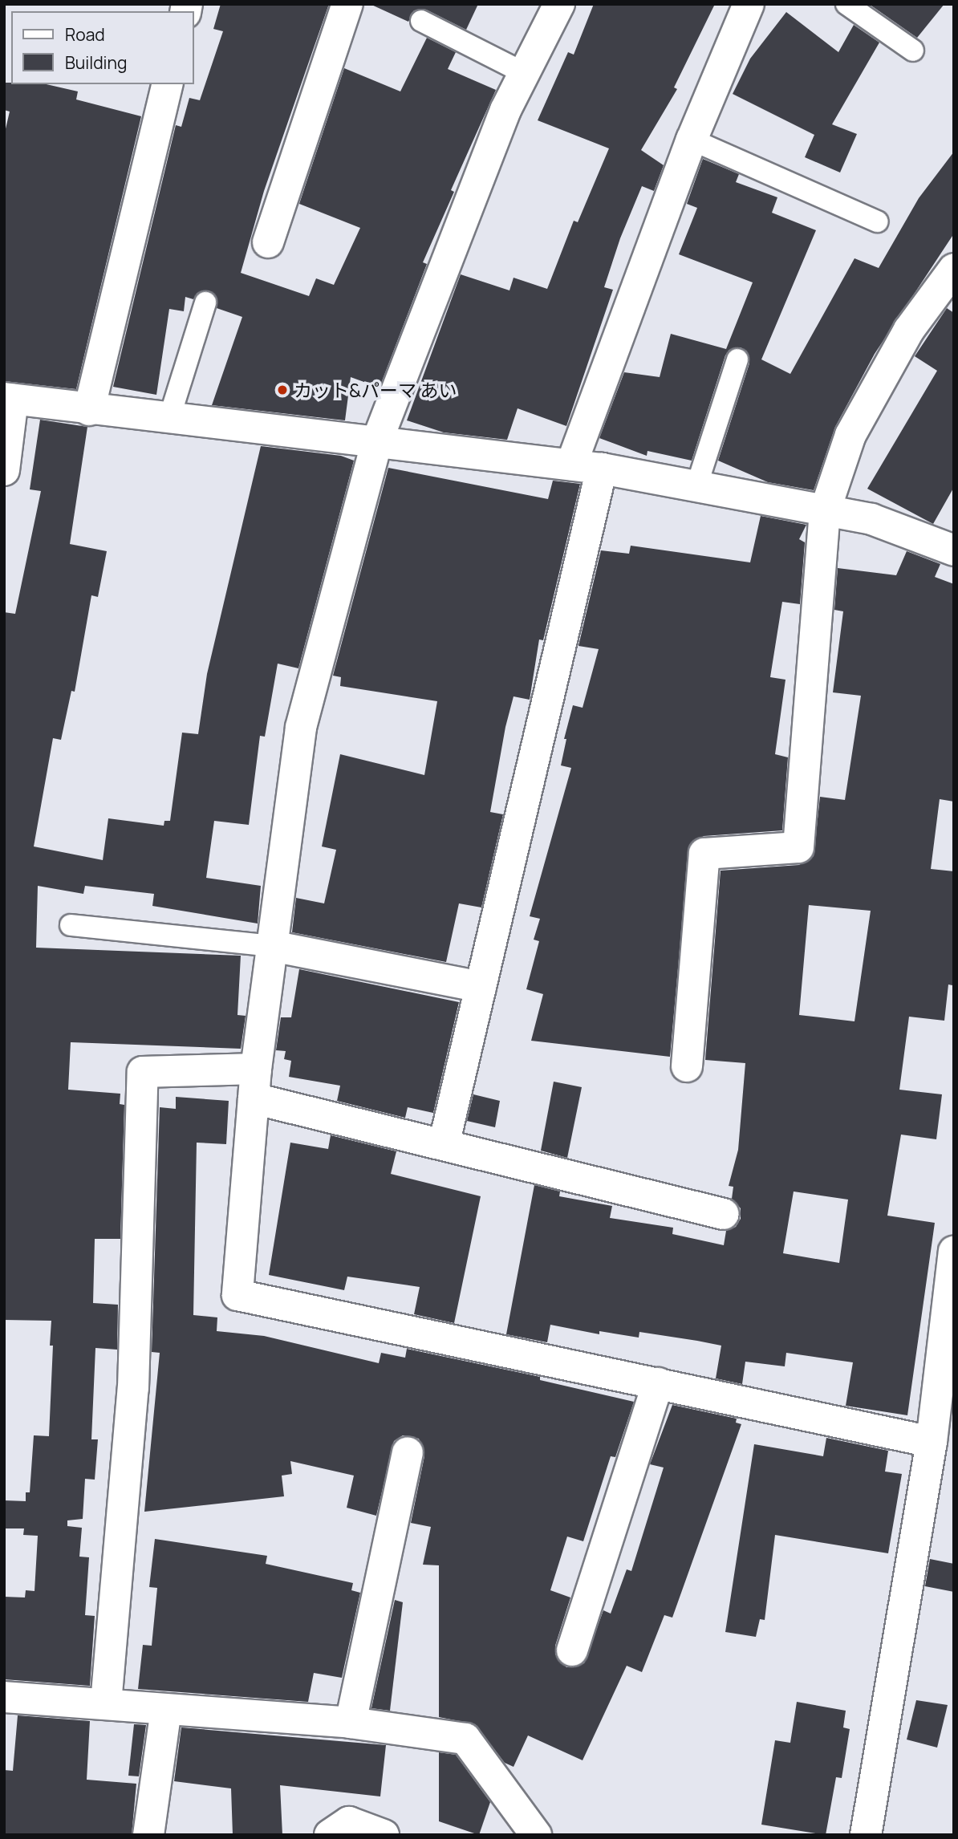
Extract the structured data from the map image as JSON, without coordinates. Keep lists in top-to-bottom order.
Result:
{
  "places": ["カット&パーマ あい"],
  "legend": ["Road", "Building"]
}
